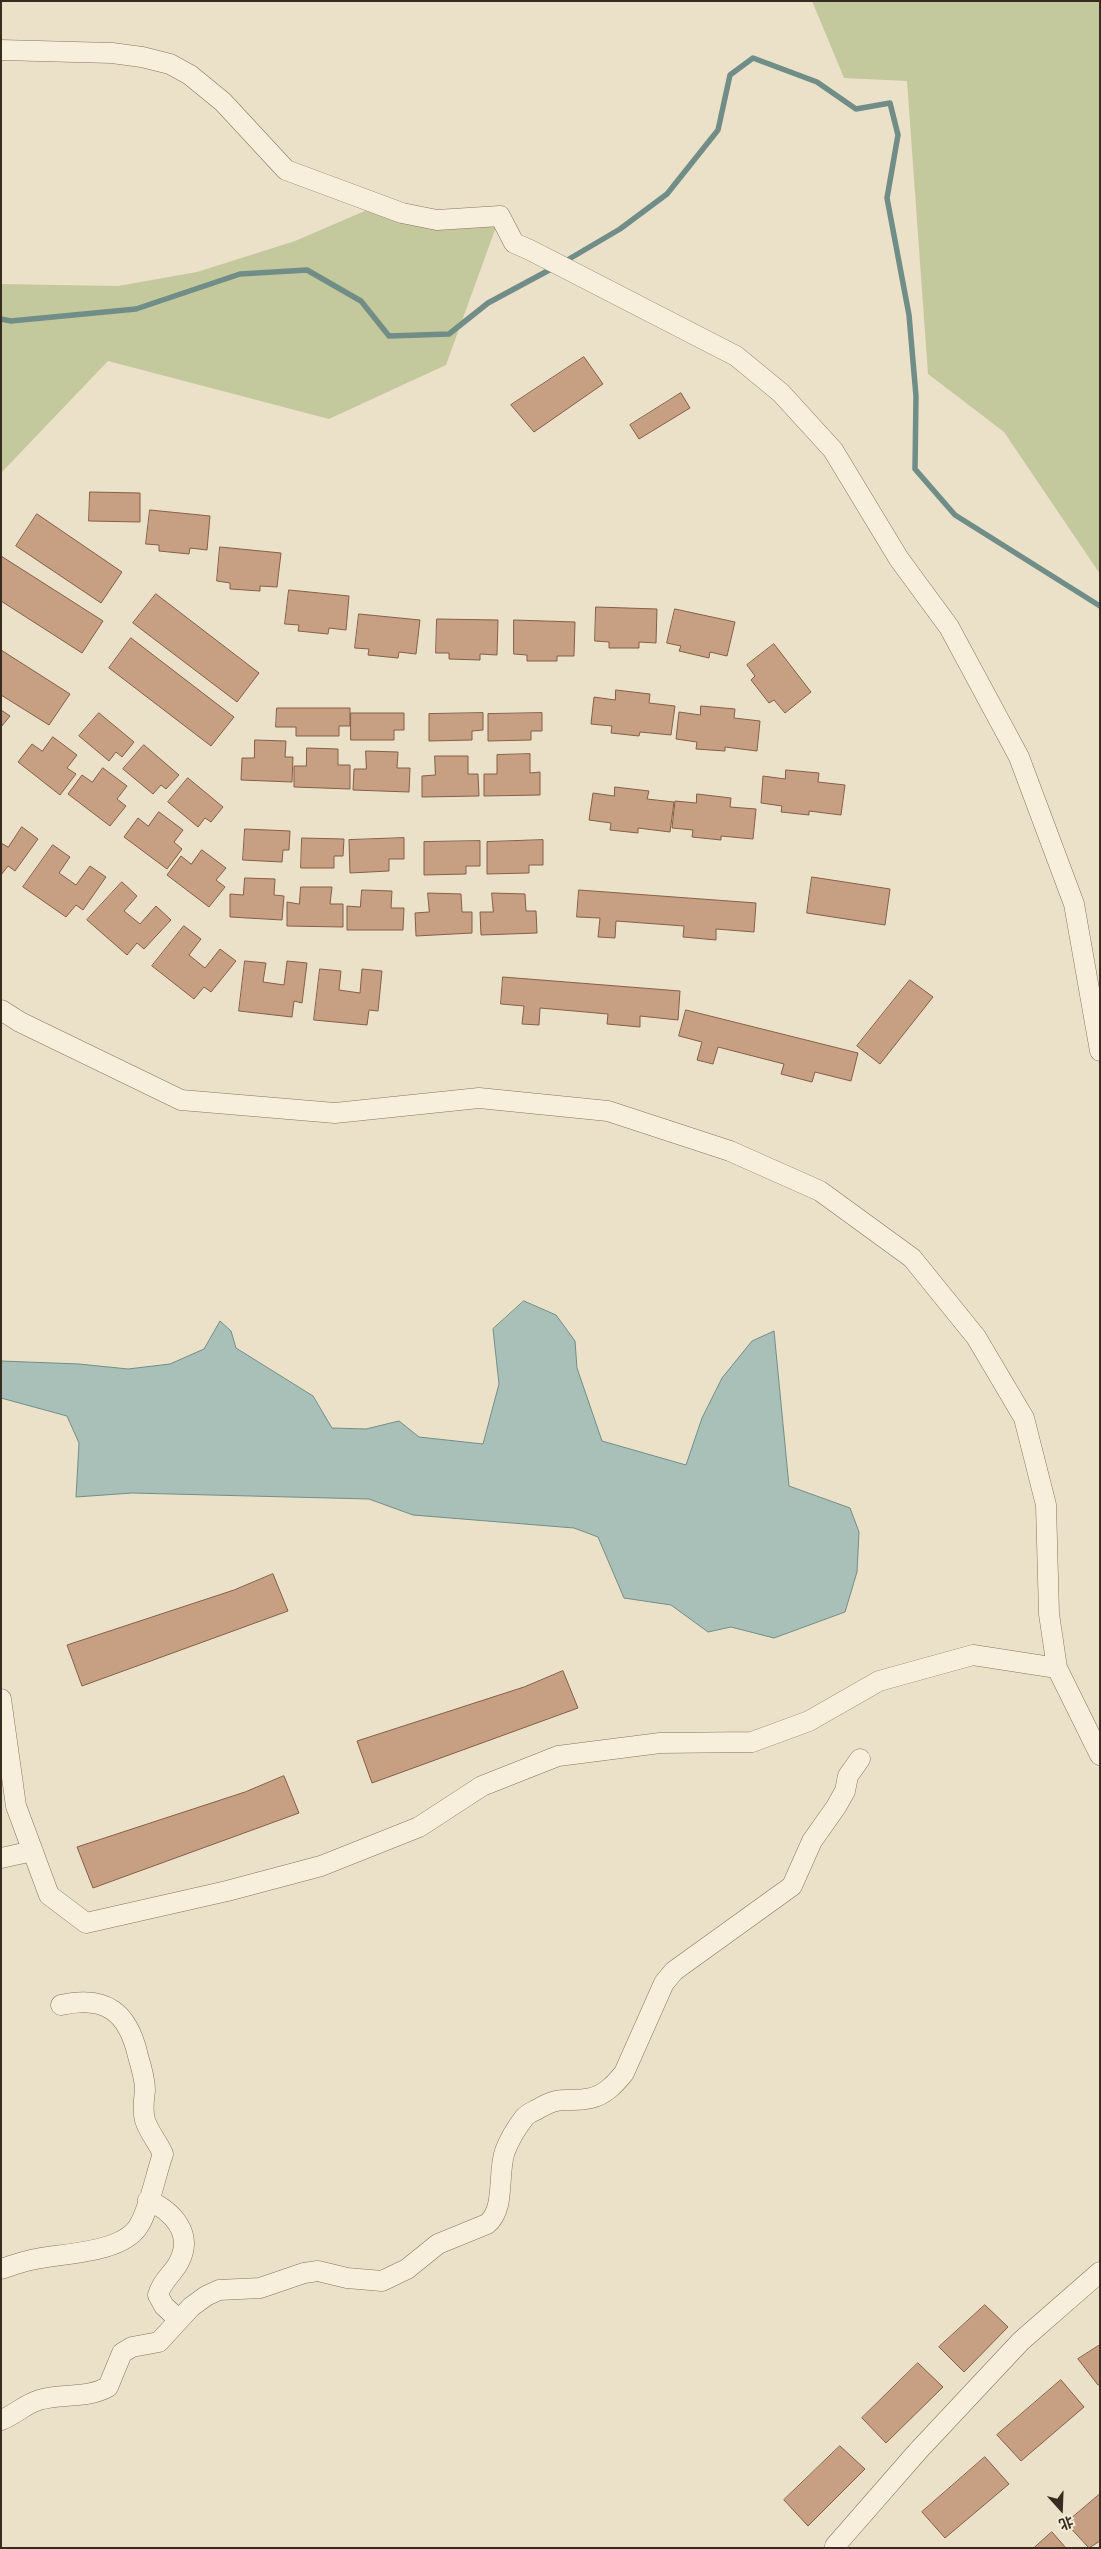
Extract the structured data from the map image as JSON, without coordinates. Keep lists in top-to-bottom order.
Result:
{
  "north": "bottom"
}
